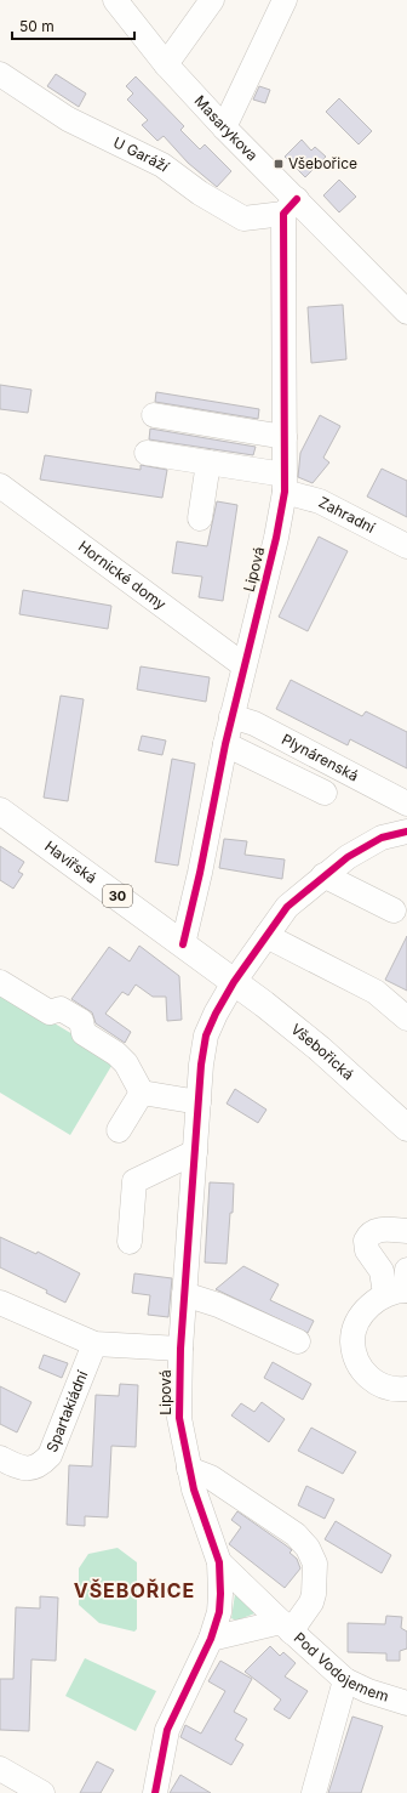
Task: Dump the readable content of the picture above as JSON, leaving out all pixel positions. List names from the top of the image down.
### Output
{
  "streets": {
    "main road": ["Havířská", "30", "Všebořická"],
    "street": [
      "Masarykova",
      "U Garáží",
      "Zahradní",
      "Lipová",
      "Hornické domy",
      "Plynárenská",
      "Spartakiádní",
      "Pod Vodojemem"
    ]
  },
  "crossings": [
    ["Masarykova", "U Garáží"],
    ["Masarykova", "Lipová"],
    ["U Garáží", "Lipová"],
    ["Zahradní", "Lipová"],
    ["Lipová", "Hornické domy"],
    ["Lipová", "Plynárenská"],
    ["Lipová", "Havířská"],
    ["Lipová", "Všebořická"],
    ["Lipová", "Pod Vodojemem"],
    ["Havířská", "Všebořická"]
  ],
  "districts": ["VŠEBOŘICE"],
  "places": {
    "transit": ["Všebořice"]
  },
  "scale_bar": "50 m"
}
